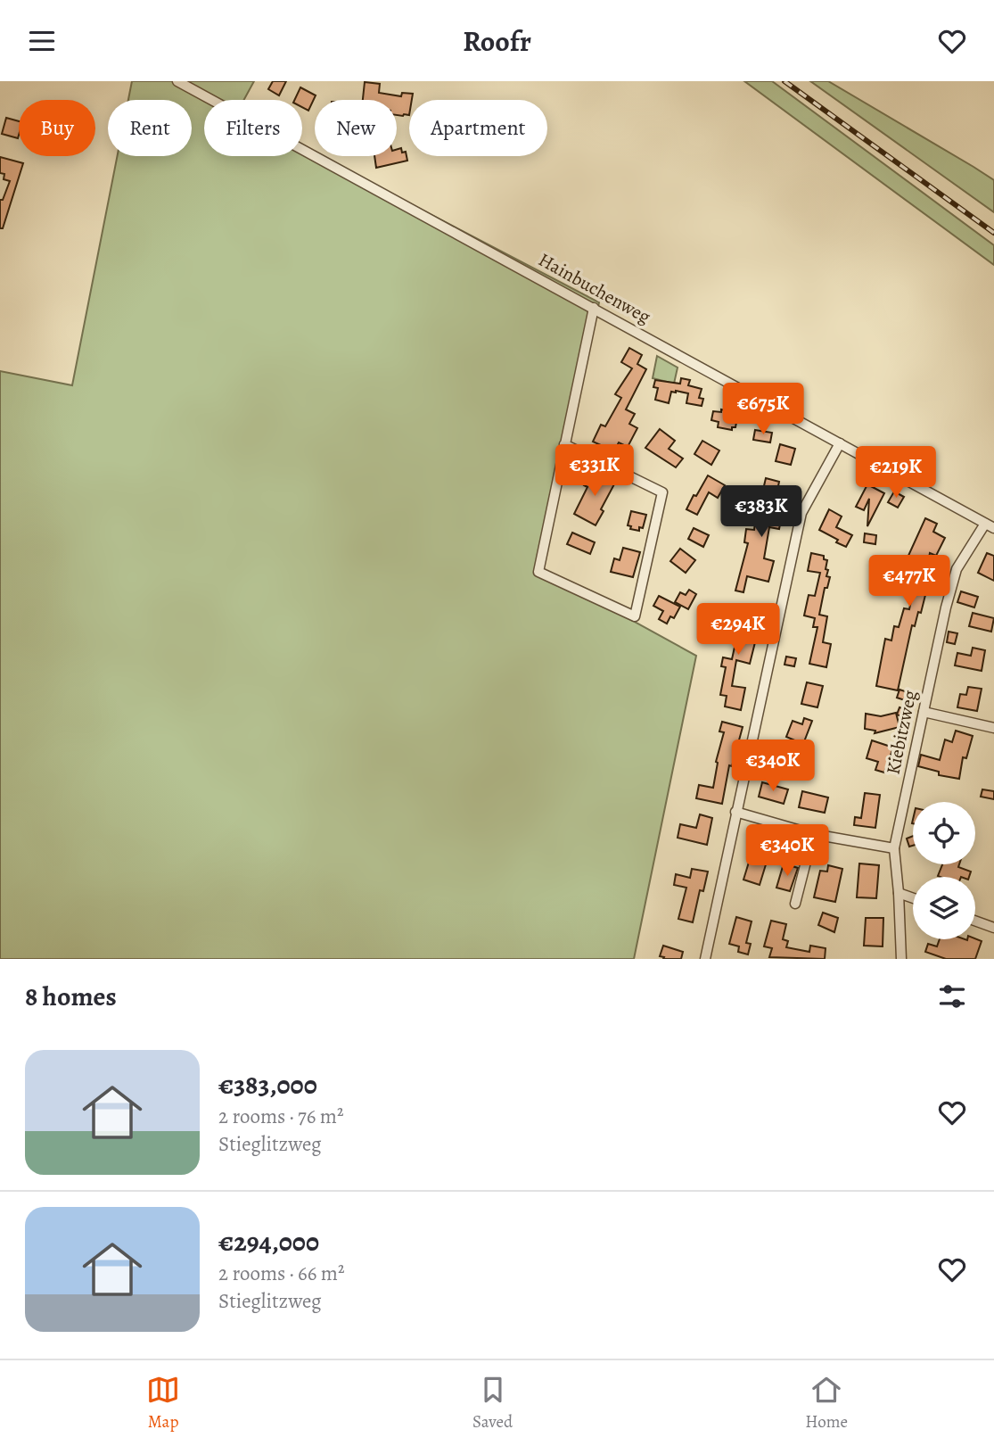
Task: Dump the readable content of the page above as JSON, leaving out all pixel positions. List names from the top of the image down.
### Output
{
  "streets": {
    "street": ["Hainbuchenweg", "Kiebitzweg"]
  },
  "crossings": [
    ["Hainbuchenweg", "Kiebitzweg"]
  ],
  "page": {
    "header": "Roofr",
    "chip": [
      "Buy",
      "Rent",
      "Filters",
      "New",
      "Apartment"
    ],
    "price": [
      "€675K",
      "€331K",
      "€219K",
      "€383K",
      "€477K",
      "€294K",
      "€340K",
      "€340K"
    ],
    "heading": "8 homes",
    "list": [
      {
        "name": "€383,000",
        "note": "2 rooms · 76 m² · Stieglitzweg"
      },
      {
        "name": "€294,000",
        "note": "2 rooms · 66 m² · Stieglitzweg"
      }
    ],
    "tabs": ["Map", "Saved", "Home"]
  }
}
